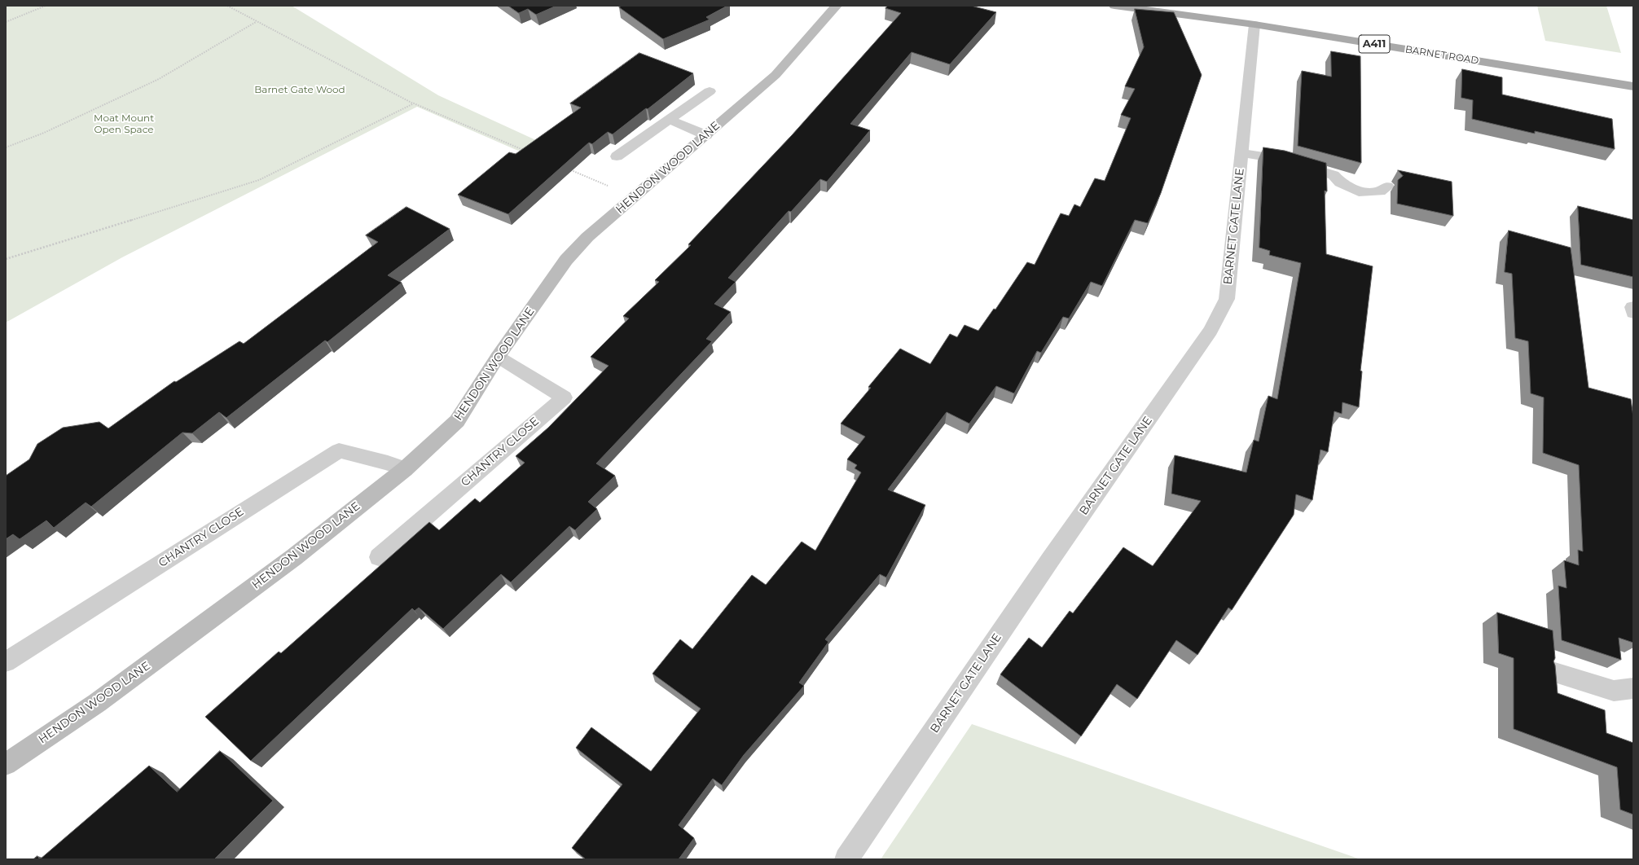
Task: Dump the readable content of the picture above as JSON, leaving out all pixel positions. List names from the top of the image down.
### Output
{
  "streets": {
    "main road": ["A411", "BARNET ROAD", "HENDON WOOD LANE"],
    "street": ["BARNET GATE LANE", "CHANTRY CLOSE"]
  },
  "crossings": [
    ["BARNET ROAD", "BARNET GATE LANE"],
    ["HENDON WOOD LANE", "CHANTRY CLOSE"]
  ],
  "parks": ["Barnet Gate Wood", "Moat Mount Open Space"]
}
